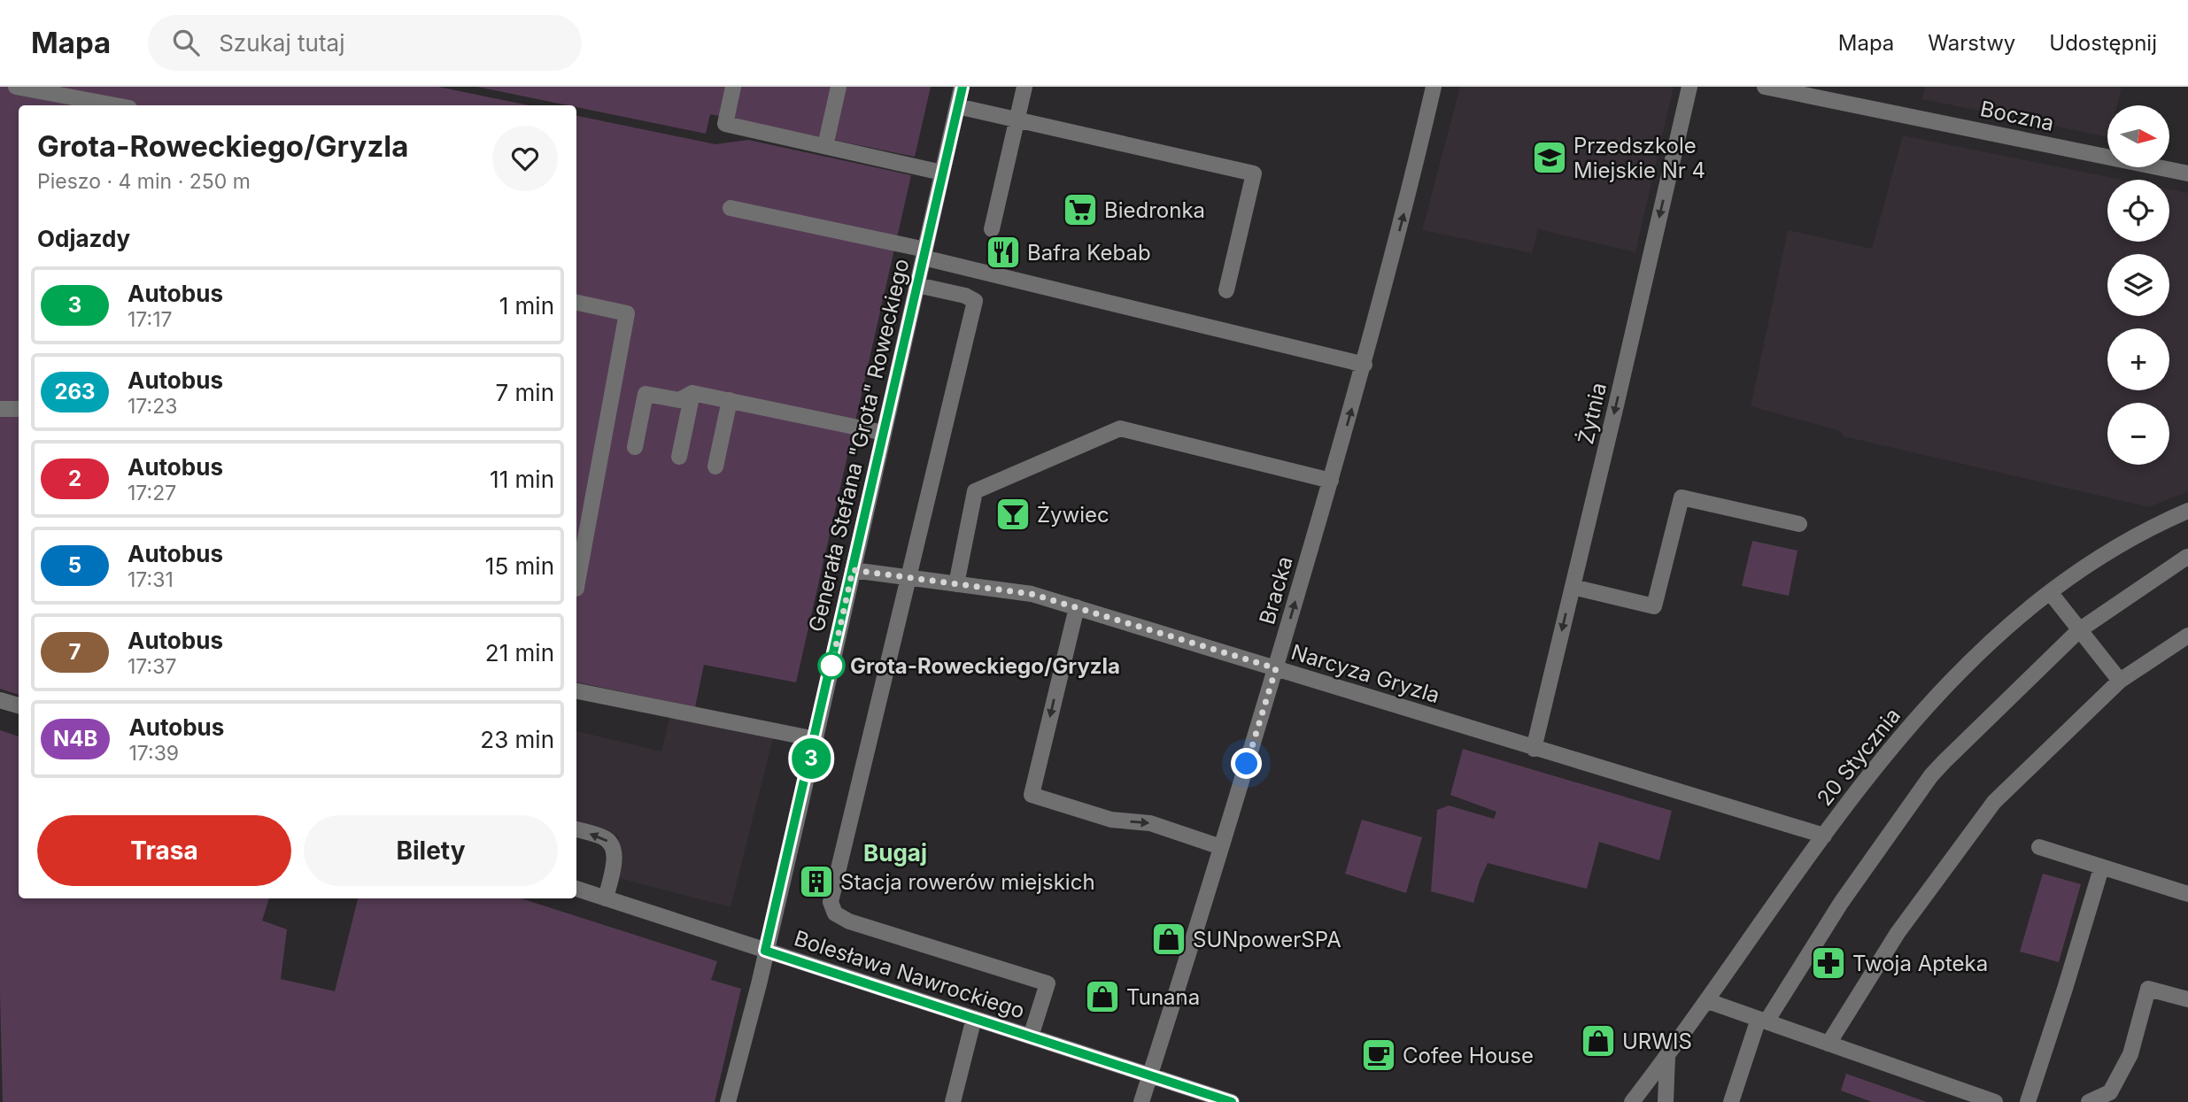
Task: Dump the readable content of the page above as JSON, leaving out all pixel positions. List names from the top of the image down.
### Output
{
  "streets": {
    "street": [
      "Boczna",
      "Żytnia",
      "Generała Stefana \"Grota\" Roweckiego",
      "Bracka",
      "Narcyza Gryzla",
      "20 Stycznia",
      "Bolesława Nawrockiego"
    ]
  },
  "crossings": [
    ["Żytnia", "Narcyza Gryzla"],
    ["Generała Stefana \"Grota\" Roweckiego", "Narcyza Gryzla"],
    ["Generała Stefana \"Grota\" Roweckiego", "Bolesława Nawrockiego"],
    ["Bracka", "Narcyza Gryzla"],
    ["Bracka", "Bolesława Nawrockiego"],
    ["Narcyza Gryzla", "20 Stycznia"]
  ],
  "one_way": ["Żytnia", "Bracka"],
  "districts": ["Bugaj"],
  "places": {
    "school or university": ["Przedszkole Miejskie Nr 4"],
    "supermarket": ["Biedronka"],
    "restaurant": ["Bafra Kebab"],
    "bar": ["Żywiec"],
    "other": ["Grota-Roweckiego/Gryzla"],
    "building": ["Stacja rowerów miejskich"],
    "shop": ["SUNpowerSPA", "Tunana", "URWIS"],
    "pharmacy": ["Twoja Apteka"],
    "cafe": ["Cofee House"]
  },
  "lines": ["bus line 3"],
  "north": "right",
  "page": {
    "header": "Mapa",
    "search": "Szukaj tutaj",
    "nav": ["Mapa", "Warstwy", "Udostępnij"],
    "on_map": "3",
    "map_buttons": ["+", "−"],
    "heading": [
      ["Grota-Roweckiego/Gryzla", "Pieszo · 4 min · 250 m"],
      "Odjazdy"
    ],
    "list": [
      {
        "mark": "3",
        "name": "Autobus",
        "note": "17:17",
        "value": "1 min"
      },
      {
        "mark": "263",
        "name": "Autobus",
        "note": "17:23",
        "value": "7 min"
      },
      {
        "mark": "2",
        "name": "Autobus",
        "note": "17:27",
        "value": "11 min"
      },
      {
        "mark": "5",
        "name": "Autobus",
        "note": "17:31",
        "value": "15 min"
      },
      {
        "mark": "7",
        "name": "Autobus",
        "note": "17:37",
        "value": "21 min"
      },
      {
        "mark": "N4B",
        "name": "Autobus",
        "note": "17:39",
        "value": "23 min"
      }
    ],
    "buttons": ["Trasa", "Bilety"]
  }
}
